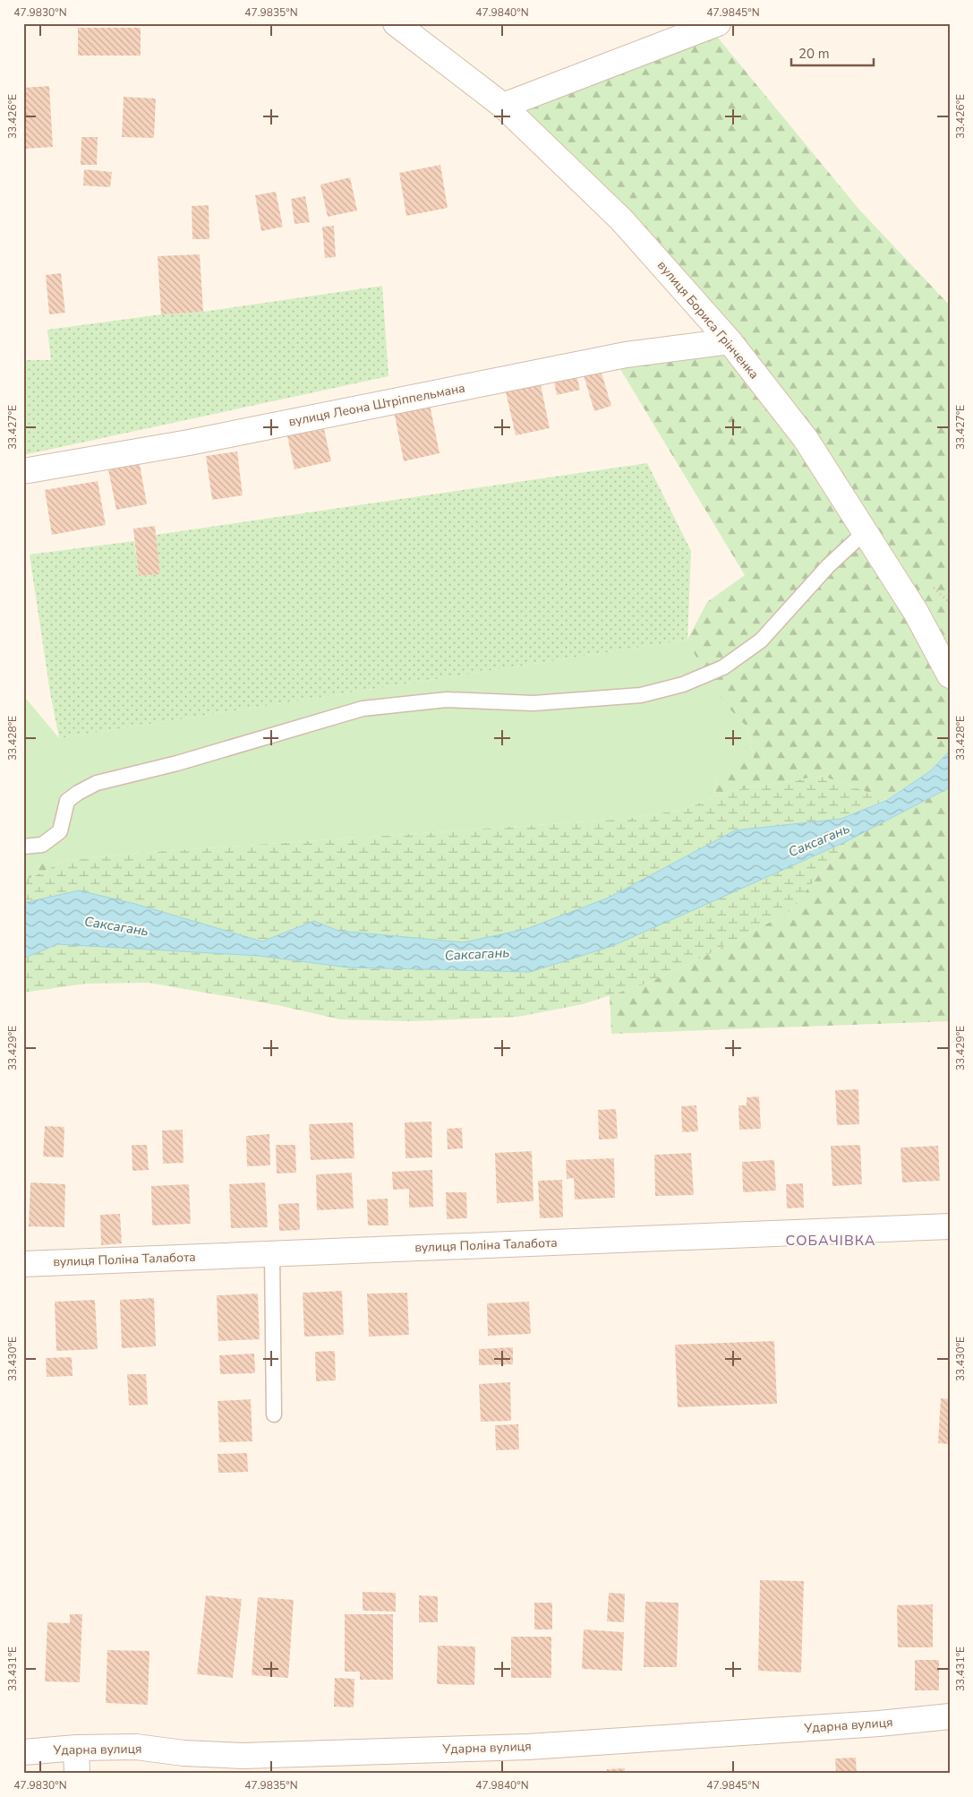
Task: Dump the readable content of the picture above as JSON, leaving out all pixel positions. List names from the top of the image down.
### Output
{
  "streets": {
    "street": [
      "вулиця Бориса Грінченка",
      "вулиця Леона Штріппельмана",
      "вулиця Поліна Талабота",
      "Ударна вулиця"
    ]
  },
  "crossings": [
    ["вулиця Бориса Грінченка", "вулиця Леона Штріппельмана"]
  ],
  "districts": ["СОБАЧІВКА"],
  "water": ["Саксагань"],
  "scale_bar": "20 m",
  "coordinates": [
    "47.9830°N",
    "47.9835°N",
    "47.9840°N",
    "47.9845°N",
    "33.426°E",
    "33.427°E",
    "33.428°E",
    "33.429°E",
    "33.430°E",
    "33.431°E"
  ]
}
